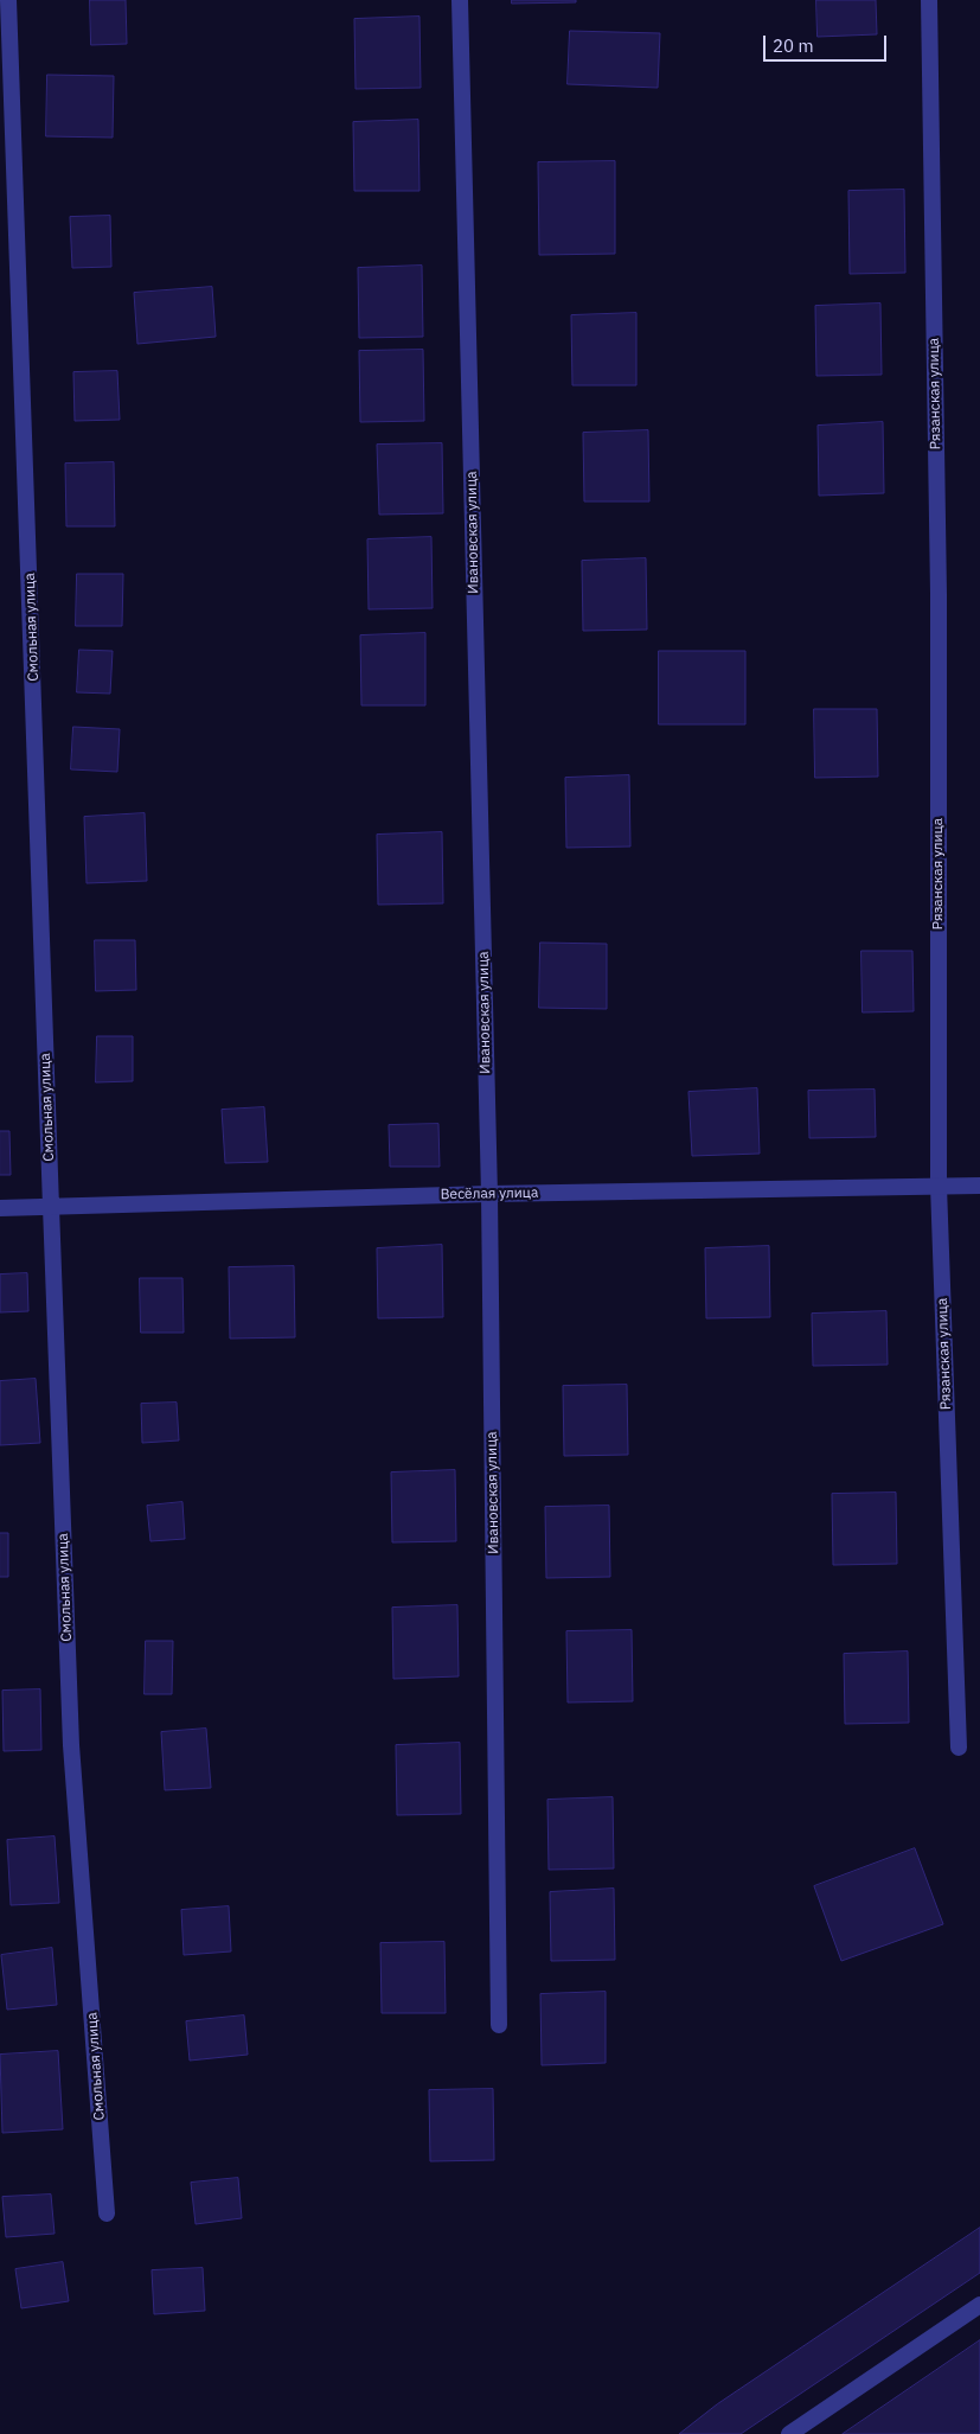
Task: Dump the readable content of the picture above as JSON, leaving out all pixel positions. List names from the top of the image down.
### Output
{
  "streets": {
    "street": [
      "Рязанская улица",
      "Ивановская улица",
      "Смольная улица",
      "Весёлая улица"
    ]
  },
  "crossings": [
    ["Рязанская улица", "Весёлая улица"],
    ["Ивановская улица", "Весёлая улица"],
    ["Смольная улица", "Весёлая улица"]
  ],
  "scale_bar": "20 m"
}
